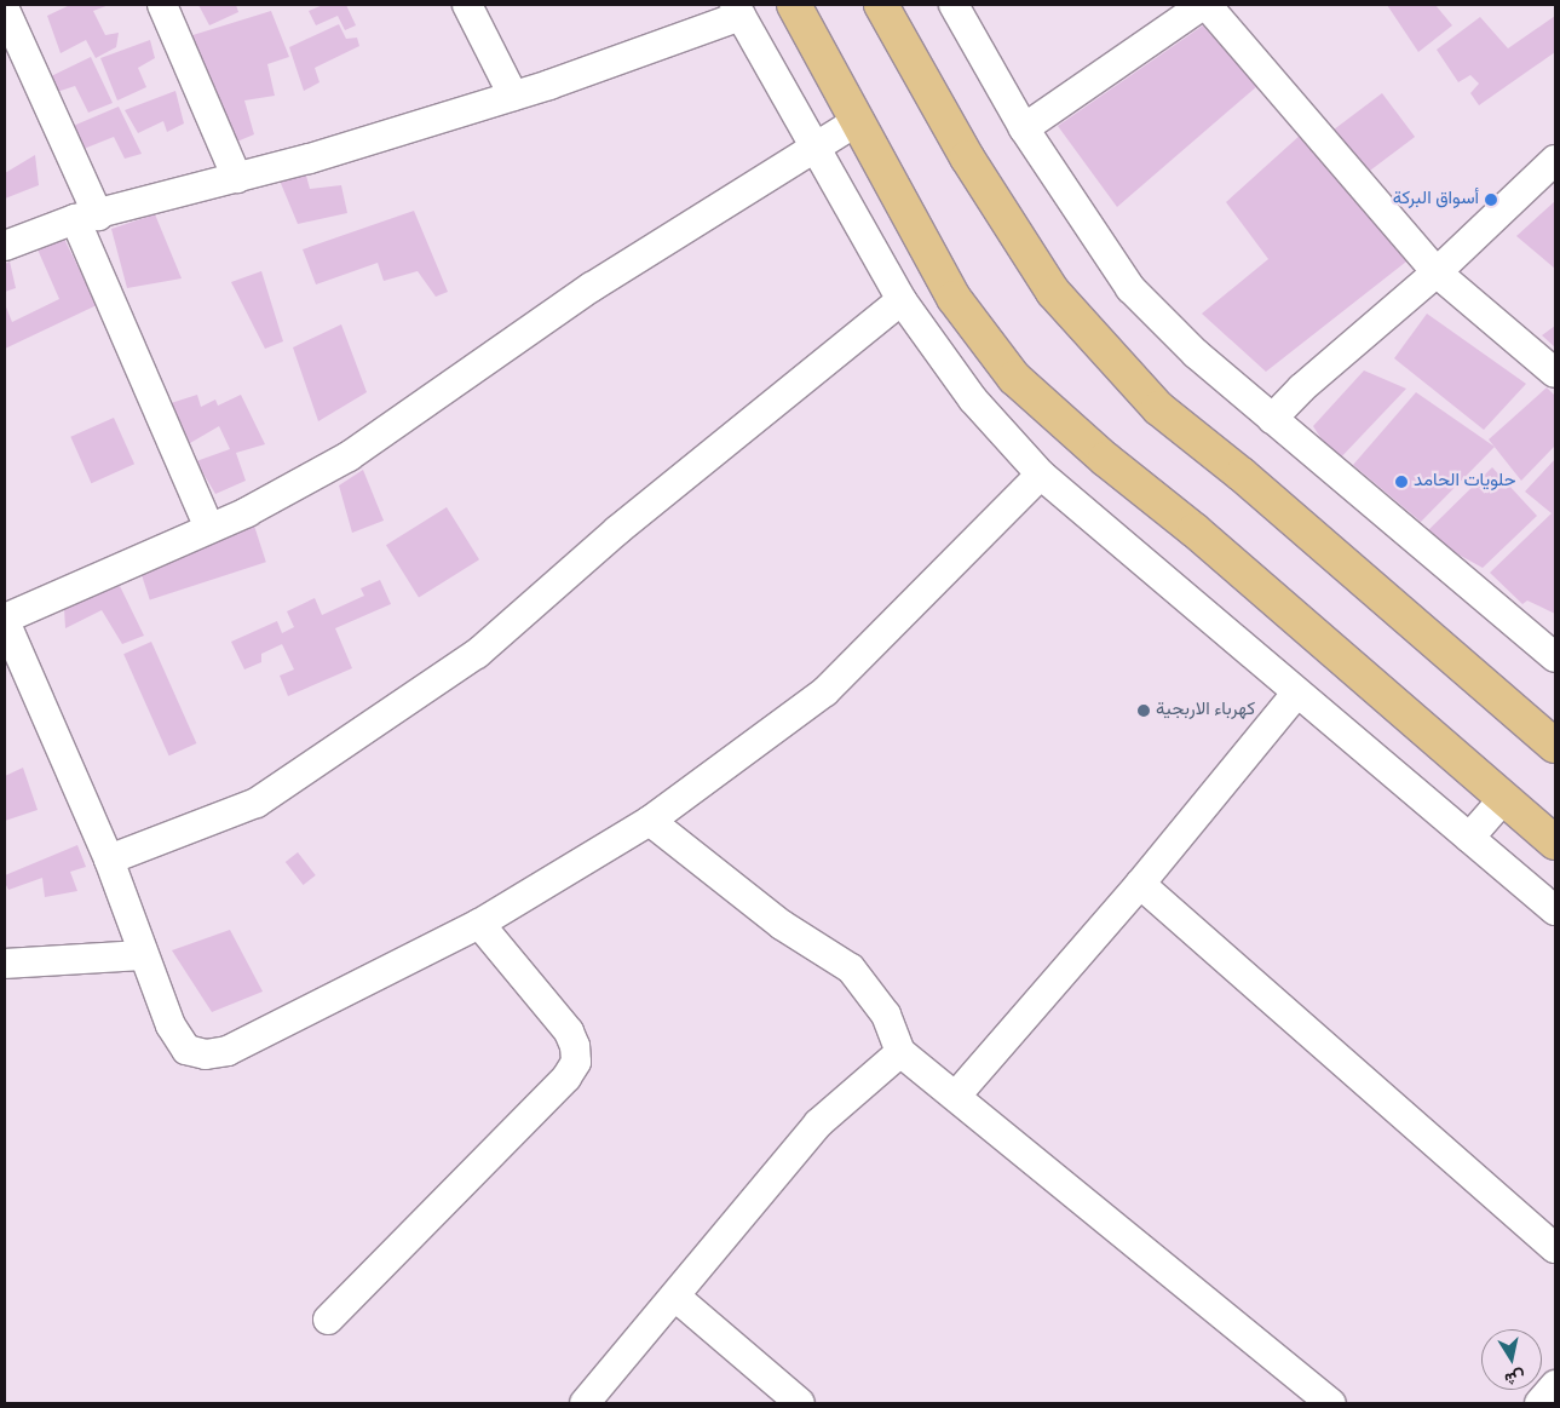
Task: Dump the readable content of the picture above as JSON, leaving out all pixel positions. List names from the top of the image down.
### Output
{
  "places": ["أسواق البركة", "حلويات الحامد", "كهرباء الاربجية"],
  "north": "bottom"
}
